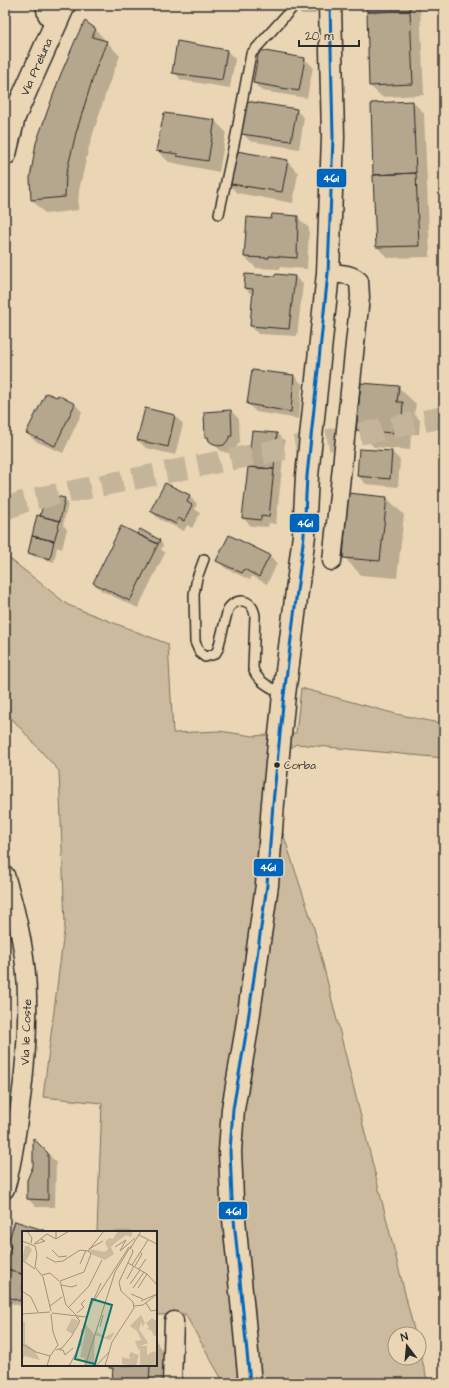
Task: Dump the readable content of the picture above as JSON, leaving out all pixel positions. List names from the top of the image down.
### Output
{
  "streets": {
    "street": ["Via Preluna", "Via le Coste"]
  },
  "places": ["Corba"],
  "lines": ["transit line 461"],
  "scale_bar": "20 m",
  "north": "top"
}
